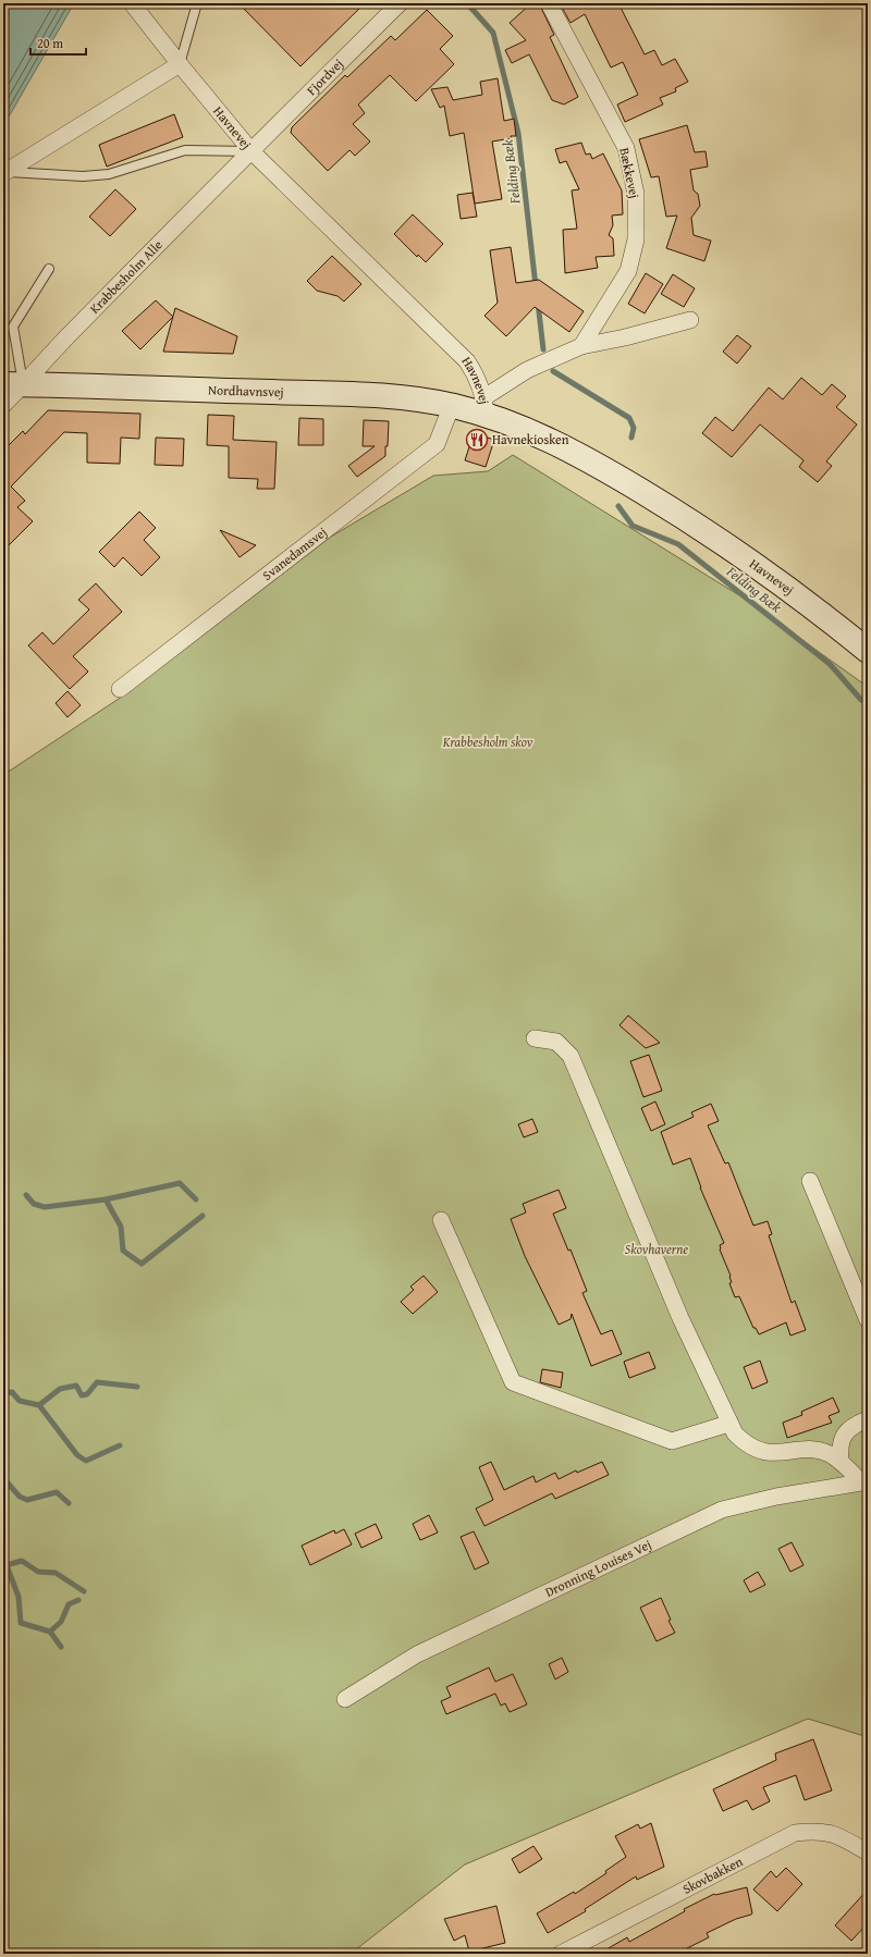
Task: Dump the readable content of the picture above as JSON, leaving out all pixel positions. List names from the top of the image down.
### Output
{
  "streets": {
    "street": [
      "Fjordvej",
      "Havnevej",
      "Bækkevej",
      "Krabbesholm Alle",
      "Nordhavnsvej",
      "Svanedamsvej",
      "Dronning Louises Vej",
      "Skovbakken"
    ]
  },
  "crossings": [
    ["Fjordvej", "Havnevej"],
    ["Fjordvej", "Krabbesholm Alle"],
    ["Havnevej", "Krabbesholm Alle"],
    ["Havnevej", "Nordhavnsvej"],
    ["Krabbesholm Alle", "Nordhavnsvej"],
    ["Nordhavnsvej", "Svanedamsvej"]
  ],
  "water": ["Felding Bæk"],
  "parks": ["Krabbesholm skov", "Skovhaverne"],
  "places": {
    "restaurant": ["Havnekiosken"]
  },
  "scale_bar": "20 m"
}
